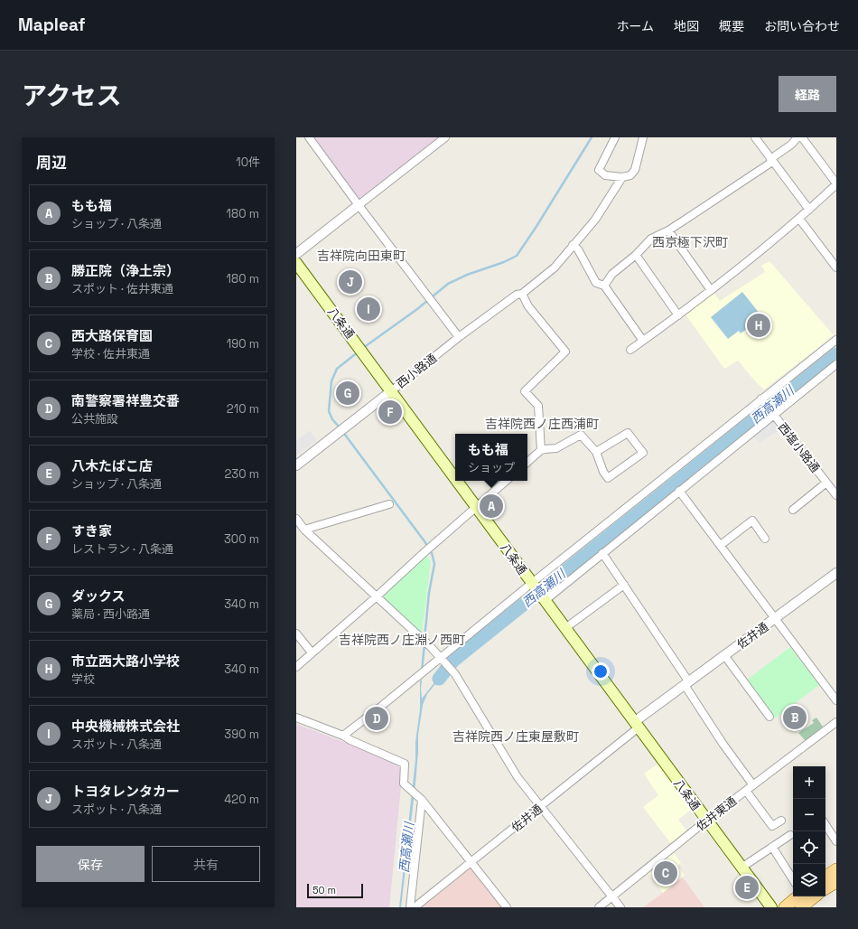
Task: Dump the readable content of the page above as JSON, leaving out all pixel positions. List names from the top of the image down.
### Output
{
  "streets": {
    "main road": ["八条通"],
    "street": [
      "西小路通",
      "西塩小路通",
      "佐井通",
      "佐井東通"
    ]
  },
  "crossings": [
    ["八条通", "西小路通"],
    ["八条通", "佐井通"],
    ["八条通", "佐井東通"]
  ],
  "districts": [
    "西京極下沢町",
    "吉祥院向田東町",
    "吉祥院西ノ庄西浦町",
    "吉祥院西ノ庄淵ノ西町",
    "吉祥院西ノ庄東屋敷町"
  ],
  "water": ["西高瀬川"],
  "scale_bar": "50 m",
  "page": {
    "header": "Mapleaf",
    "nav": [
      "ホーム",
      "地図",
      "概要",
      "お問い合わせ"
    ],
    "title": "アクセス",
    "buttons": [
      "経路",
      ["保存", "共有"]
    ],
    "heading": ["周辺", "10件"],
    "list": [
      {
        "mark": "A",
        "name": "もも福",
        "note": "ショップ · 八条通",
        "value": "180 m"
      },
      {
        "mark": "B",
        "name": "勝正院（浄土宗）",
        "note": "スポット · 佐井東通",
        "value": "180 m"
      },
      {
        "mark": "C",
        "name": "西大路保育園",
        "note": "学校 · 佐井東通",
        "value": "190 m"
      },
      {
        "mark": "D",
        "name": "南警察署祥豊交番",
        "note": "公共施設",
        "value": "210 m"
      },
      {
        "mark": "E",
        "name": "八木たばこ店",
        "note": "ショップ · 八条通",
        "value": "230 m"
      },
      {
        "mark": "F",
        "name": "すき家",
        "note": "レストラン · 八条通",
        "value": "300 m"
      },
      {
        "mark": "G",
        "name": "ダックス",
        "note": "薬局 · 西小路通",
        "value": "340 m"
      },
      {
        "mark": "H",
        "name": "市立西大路小学校",
        "note": "学校",
        "value": "340 m"
      },
      {
        "mark": "I",
        "name": "中央機械株式会社",
        "note": "スポット · 八条通",
        "value": "390 m"
      },
      {
        "mark": "J",
        "name": "トヨタレンタカー",
        "note": "スポット · 八条通",
        "value": "420 m"
      }
    ],
    "pins": [
      "J",
      "I",
      "H",
      "G",
      "F",
      "A",
      "B",
      "D",
      "C",
      "E"
    ],
    "popup": ["もも福", "ショップ"],
    "map_buttons": ["+", "−"],
    "scale": "50 m"
  }
}
